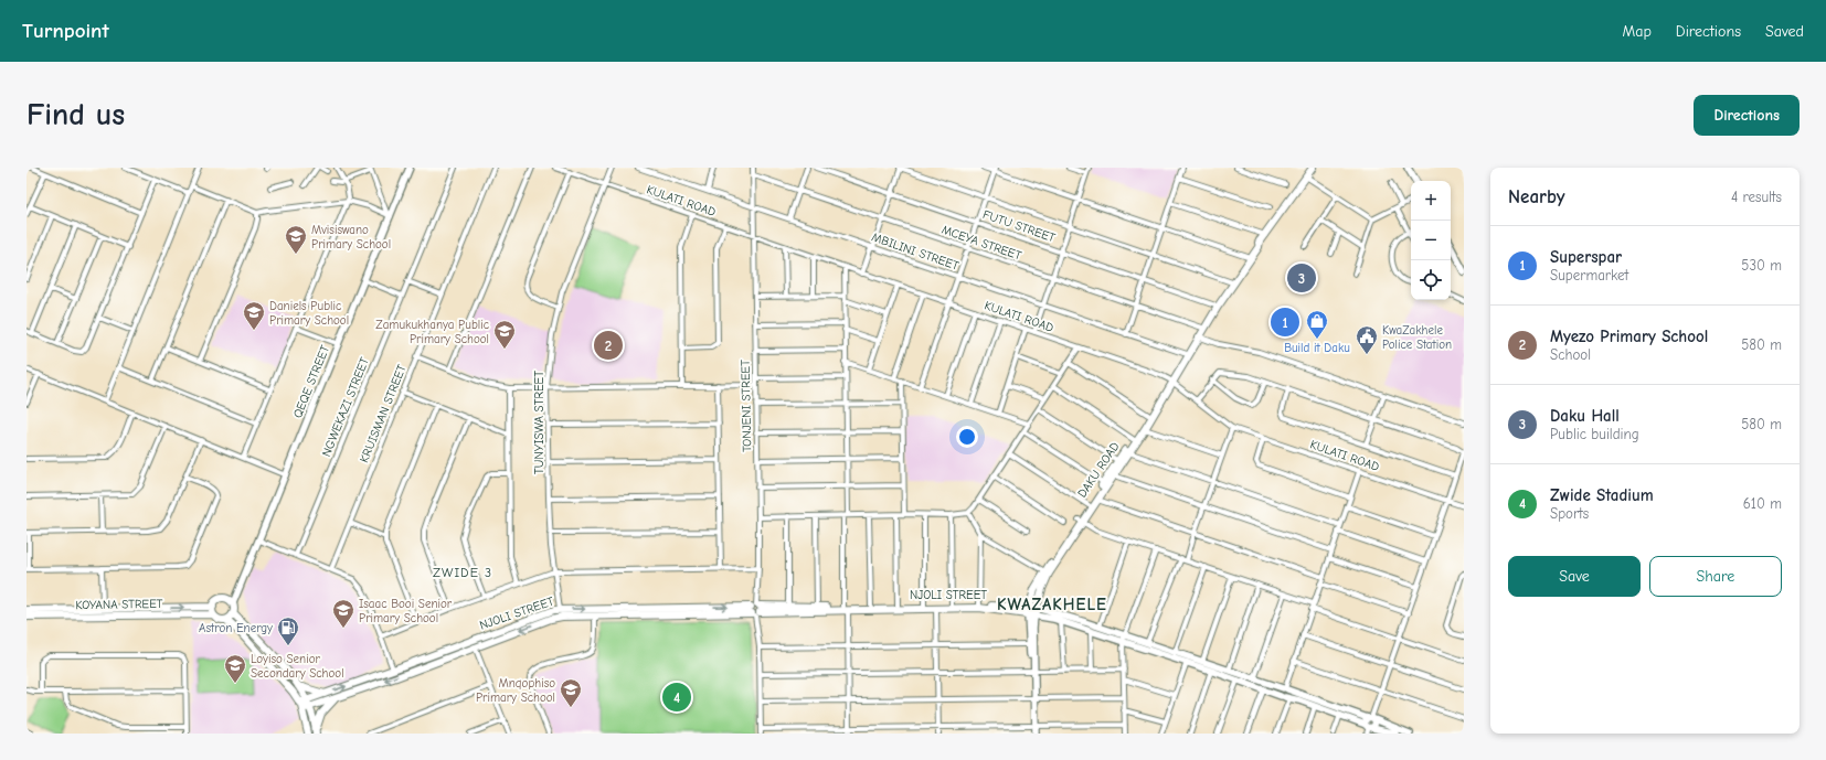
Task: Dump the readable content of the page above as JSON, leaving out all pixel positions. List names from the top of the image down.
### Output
{
  "streets": {
    "main road": ["DAKU ROAD", "NJOLI STREET", "KOYANA STREET"],
    "street": [
      "KULATI ROAD",
      "FUTU STREET",
      "MCEYA STREET",
      "MBILINI STREET",
      "QEQE STREET",
      "TONJENI STREET",
      "NGWEKAZI STREET",
      "KRUISMAN STREET",
      "TUNYISWA STREET"
    ]
  },
  "crossings": [
    ["KULATI ROAD", "TONJENI STREET"],
    ["KULATI ROAD", "TUNYISWA STREET"],
    ["KULATI ROAD", "DAKU ROAD"],
    ["FUTU STREET", "DAKU ROAD"],
    ["MCEYA STREET", "TONJENI STREET"],
    ["MCEYA STREET", "DAKU ROAD"],
    ["MBILINI STREET", "TONJENI STREET"],
    ["MBILINI STREET", "DAKU ROAD"],
    ["QEQE STREET", "KOYANA STREET"],
    ["TONJENI STREET", "NJOLI STREET"],
    ["TUNYISWA STREET", "NJOLI STREET"],
    ["DAKU ROAD", "NJOLI STREET"]
  ],
  "districts": ["ZWIDE 3", "KWAZAKHELE"],
  "places": {
    "school or university": [
      "Mvisiswano Primary School",
      "Daniels Public Primary School",
      "Zamukukhanya Public Primary School",
      "Isaac Booi Senior Primary School",
      "Loyiso Senior Secondary School",
      "Mnqophiso Primary School"
    ],
    "shop": ["Build it Daku"],
    "public building": ["KwaZakhele Police Station"],
    "fuel station": ["Astron Energy"]
  },
  "page": {
    "header": "Turnpoint",
    "nav": ["Map", "Directions", "Saved"],
    "buttons": [
      "Directions",
      ["Save", "Share"]
    ],
    "title": "Find us",
    "heading": ["Nearby", "4 results"],
    "map_buttons": ["+", "−"],
    "list": [
      {
        "mark": "1",
        "name": "Superspar",
        "note": "Supermarket",
        "value": "530 m"
      },
      {
        "mark": "2",
        "name": "Myezo Primary School",
        "note": "School",
        "value": "580 m"
      },
      {
        "mark": "3",
        "name": "Daku Hall",
        "note": "Public building",
        "value": "580 m"
      },
      {
        "mark": "4",
        "name": "Zwide Stadium",
        "note": "Sports",
        "value": "610 m"
      }
    ],
    "pins": [
      "3",
      "1",
      "2",
      "4"
    ]
  }
}
